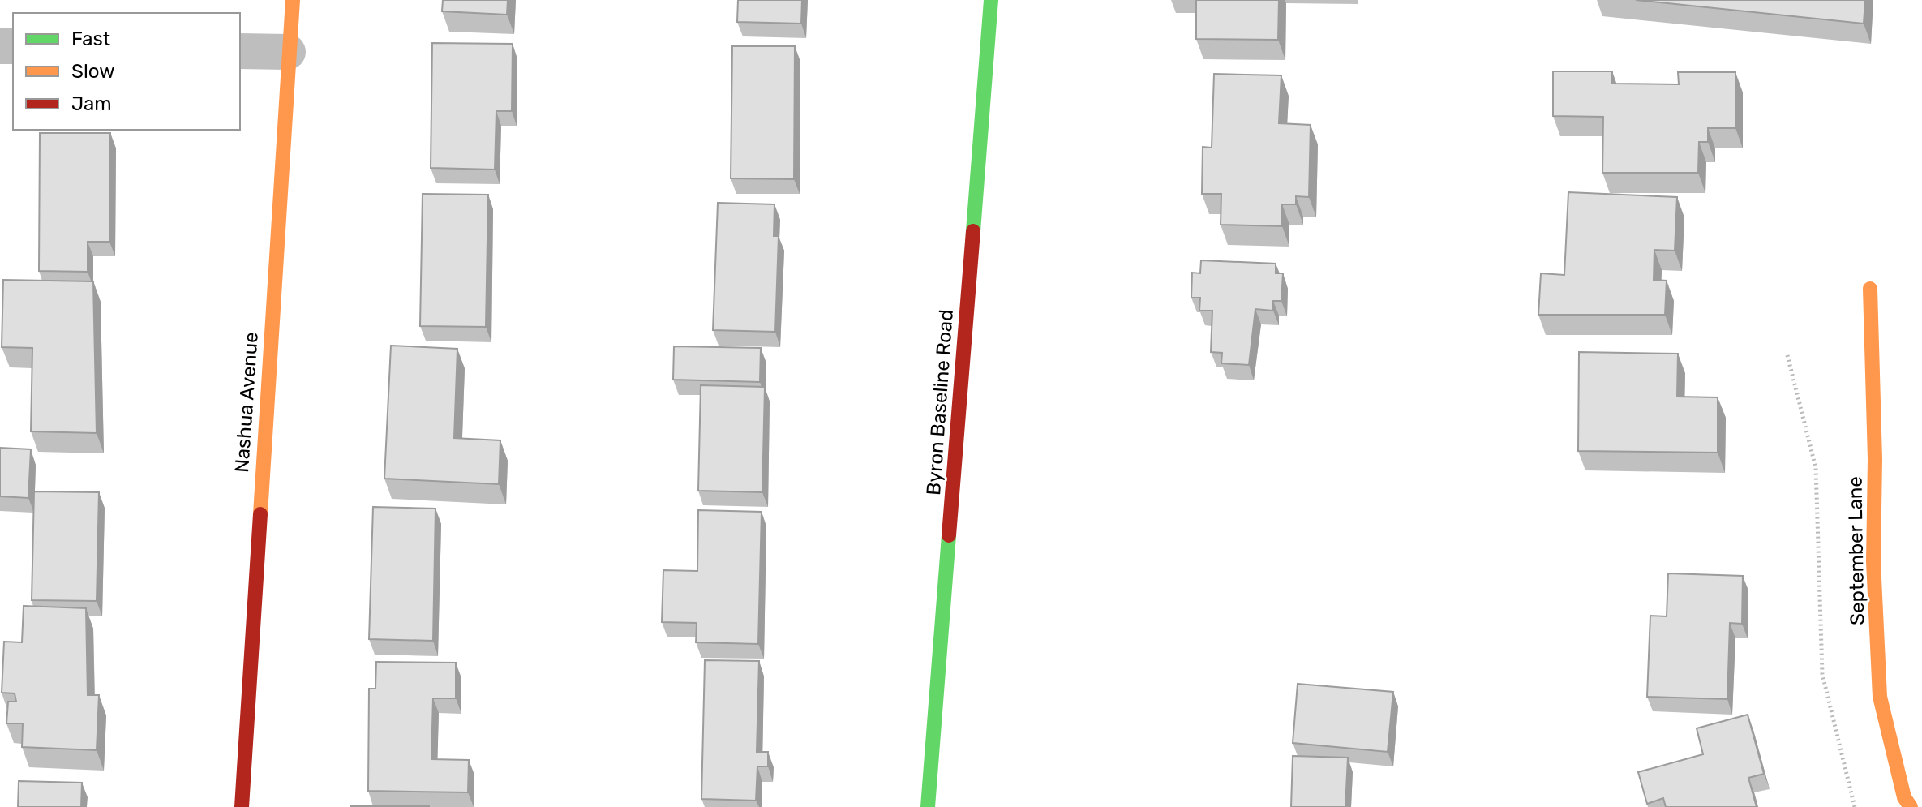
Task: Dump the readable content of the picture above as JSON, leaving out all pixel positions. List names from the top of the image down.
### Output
{
  "streets": {
    "street": ["Nashua Avenue", "Byron Baseline Road", "September Lane"]
  },
  "legend": ["Fast", "Slow", "Jam"]
}
